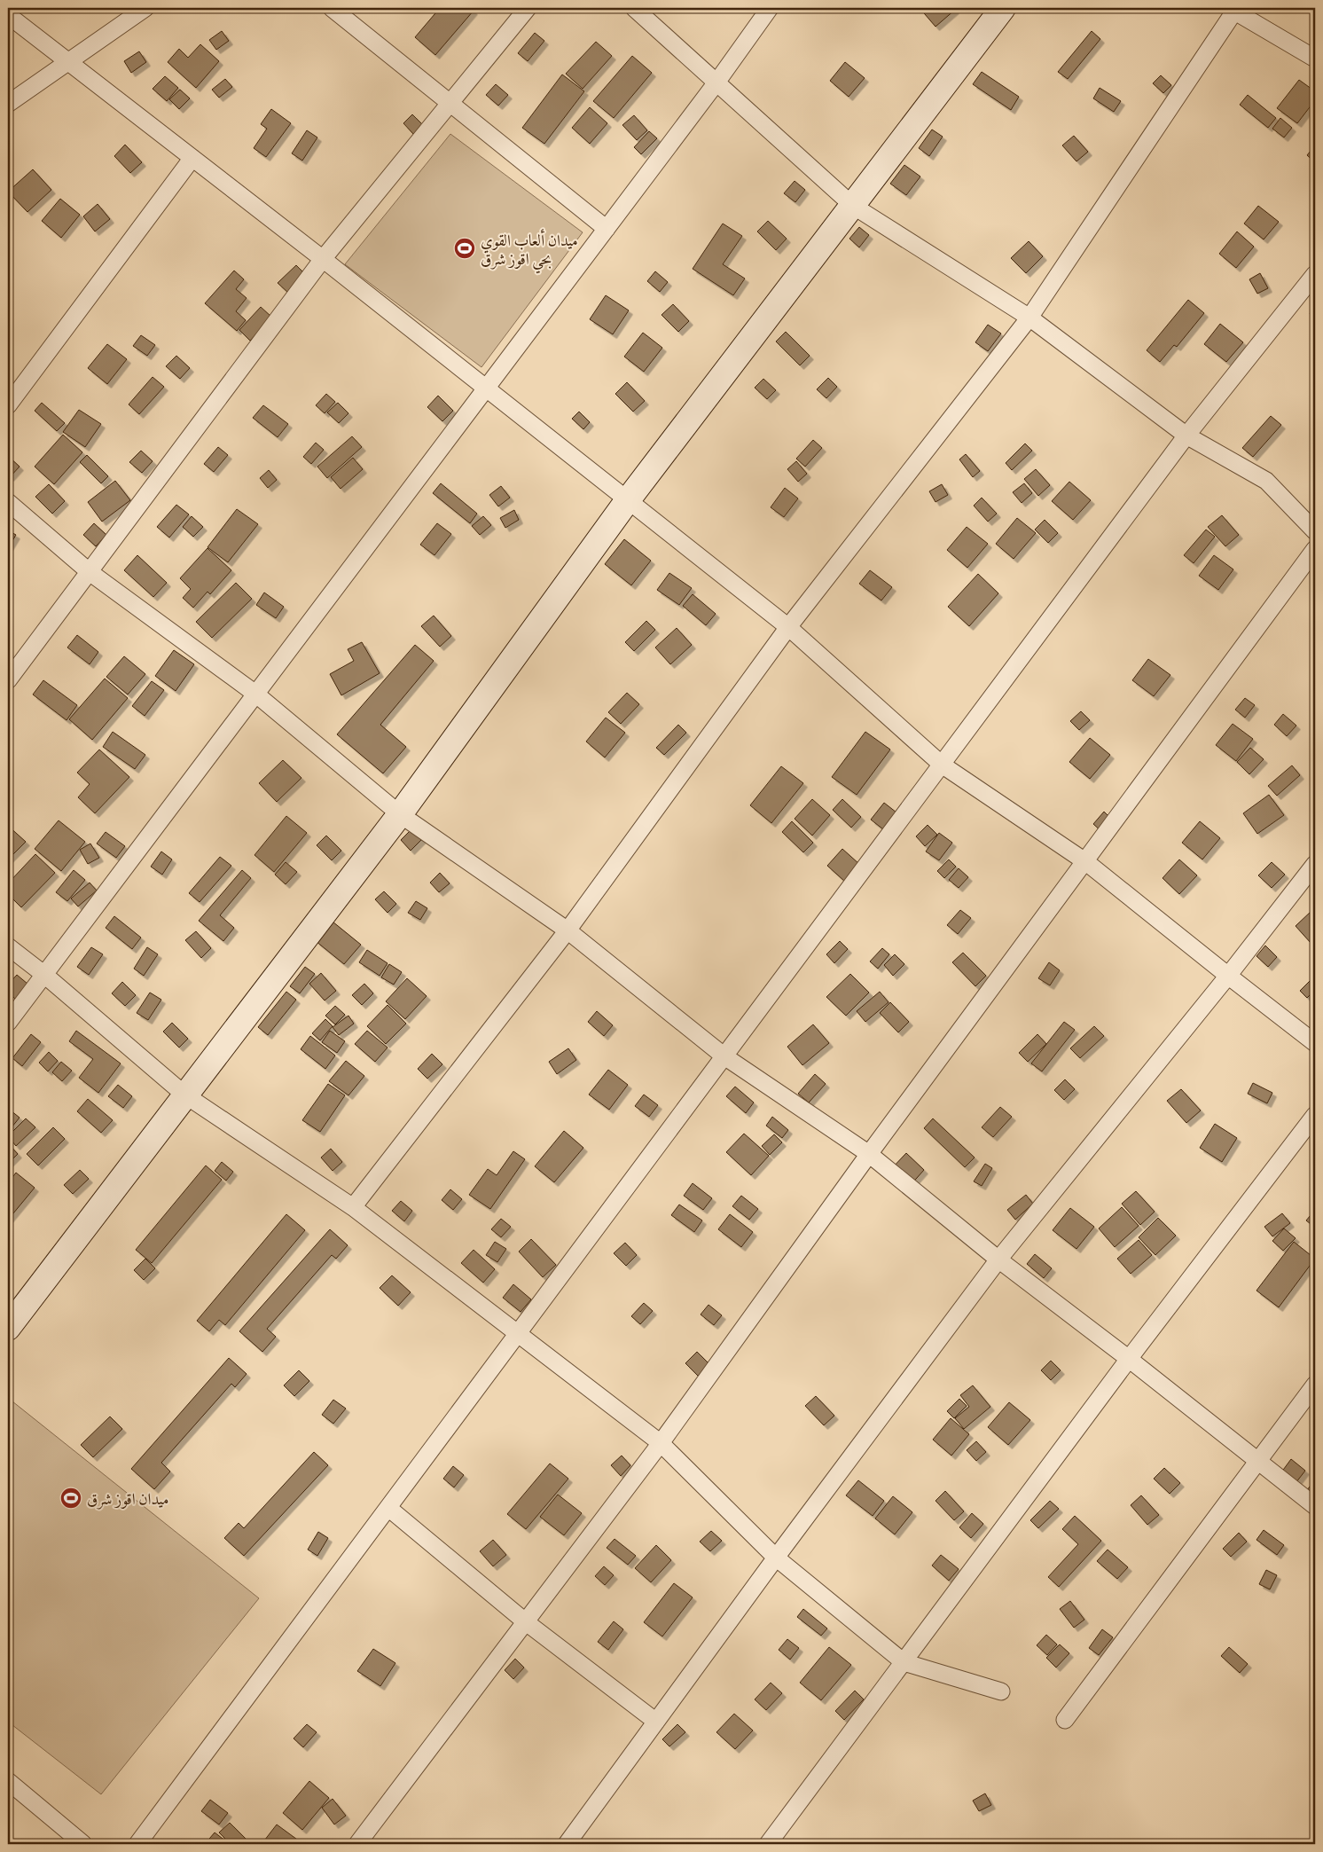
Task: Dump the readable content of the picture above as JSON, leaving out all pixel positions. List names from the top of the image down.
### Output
{
  "places": {
    "sports": ["ميدان ألعاب القوي بحي اقوز شرق", "ميدان اقوز شرق"]
  }
}
